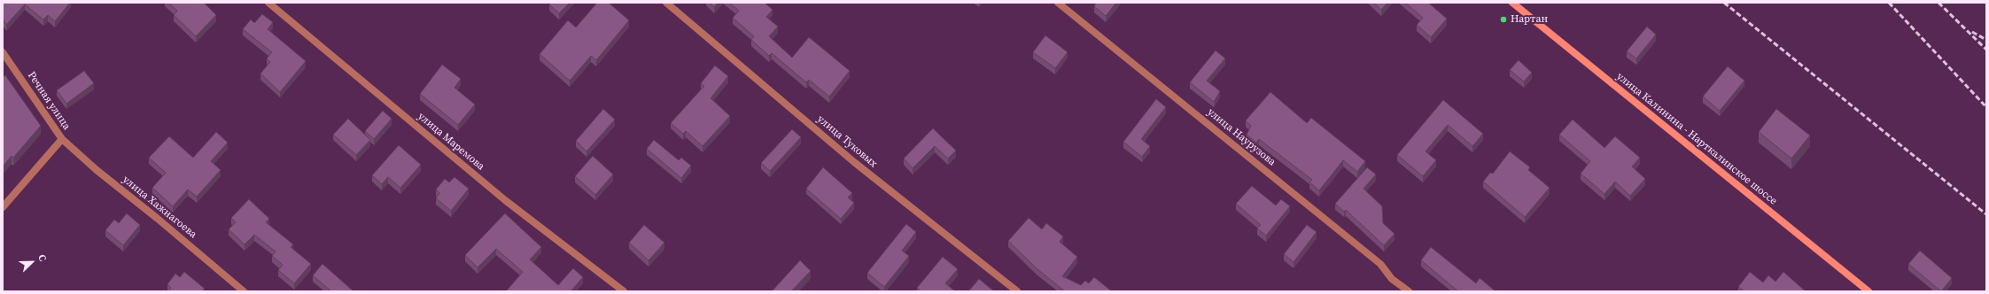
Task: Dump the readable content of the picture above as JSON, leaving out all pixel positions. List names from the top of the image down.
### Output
{
  "streets": {
    "main road": ["улица Калинина - Нарткалинское шоссе"],
    "street": [
      "Речная улица",
      "улица Наурузова",
      "улица Маремова",
      "улица Туковых",
      "улица Хажнагоева"
    ]
  },
  "crossings": [
    ["Речная улица", "улица Хажнагоева"]
  ],
  "places": ["Нартан"],
  "north": "top right"
}
